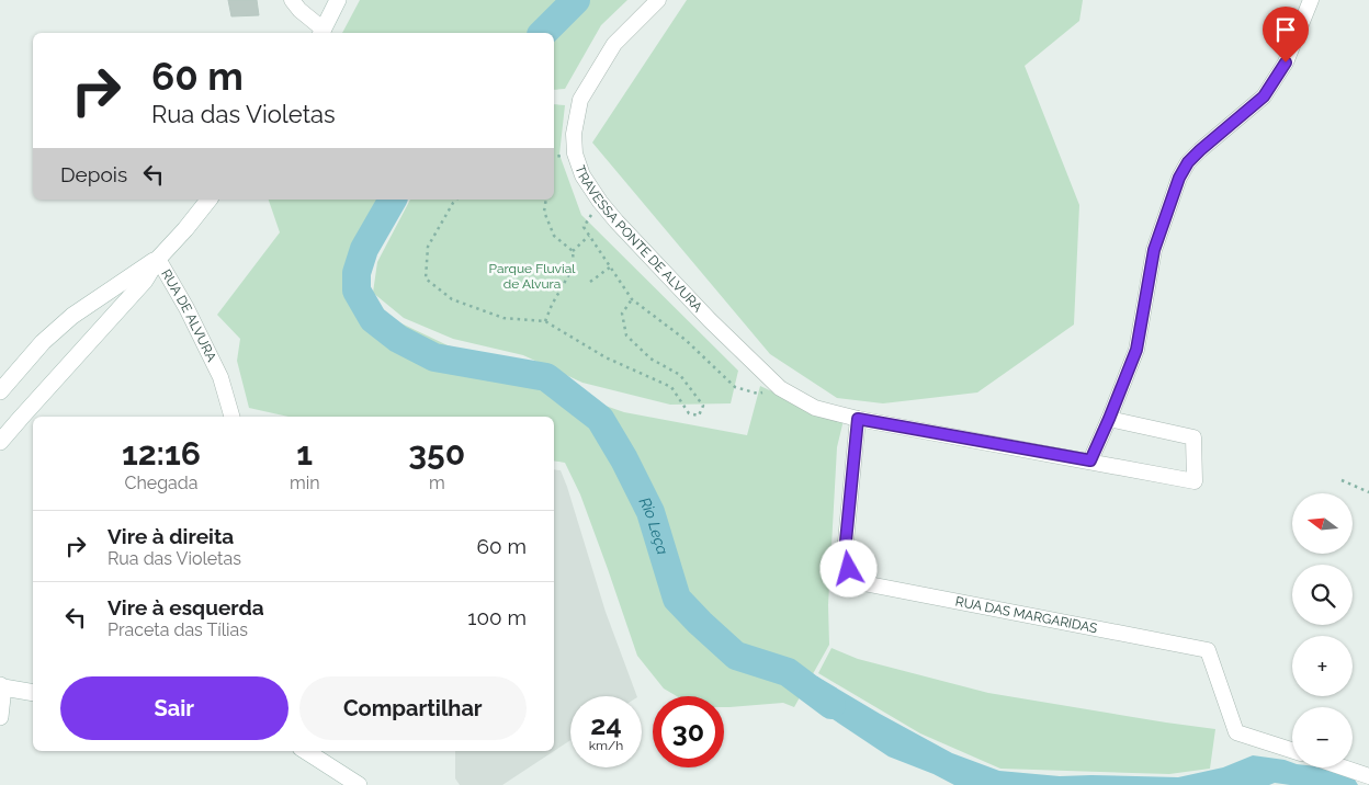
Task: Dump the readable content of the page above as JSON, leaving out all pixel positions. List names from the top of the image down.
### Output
{
  "streets": {
    "street": ["TRAVESSA PONTE DE ALVURA", "RUA DE ALVURA", "RUA DAS MARGARIDAS"]
  },
  "crossings": [
    ["TRAVESSA PONTE DE ALVURA", "RUA DAS MARGARIDAS"]
  ],
  "water": ["Rio Leça"],
  "parks": ["Parque Fluvial de Alvura"],
  "north": "left",
  "page": {
    "turn": ["60 m", "Rua das Violetas"],
    "then": "Depois",
    "eta": [
      "12:16",
      "Chegada",
      "1",
      "min",
      "350",
      "m"
    ],
    "map_buttons": ["+", "−"],
    "list": [
      {
        "name": "Vire à direita",
        "note": "Rua das Violetas",
        "value": "60 m"
      },
      {
        "name": "Vire à esquerda",
        "note": "Praceta das Tílias",
        "value": "100 m"
      }
    ],
    "buttons": ["Sair", "Compartilhar"],
    "speed": "24 km/h",
    "limit": "30"
  }
}
